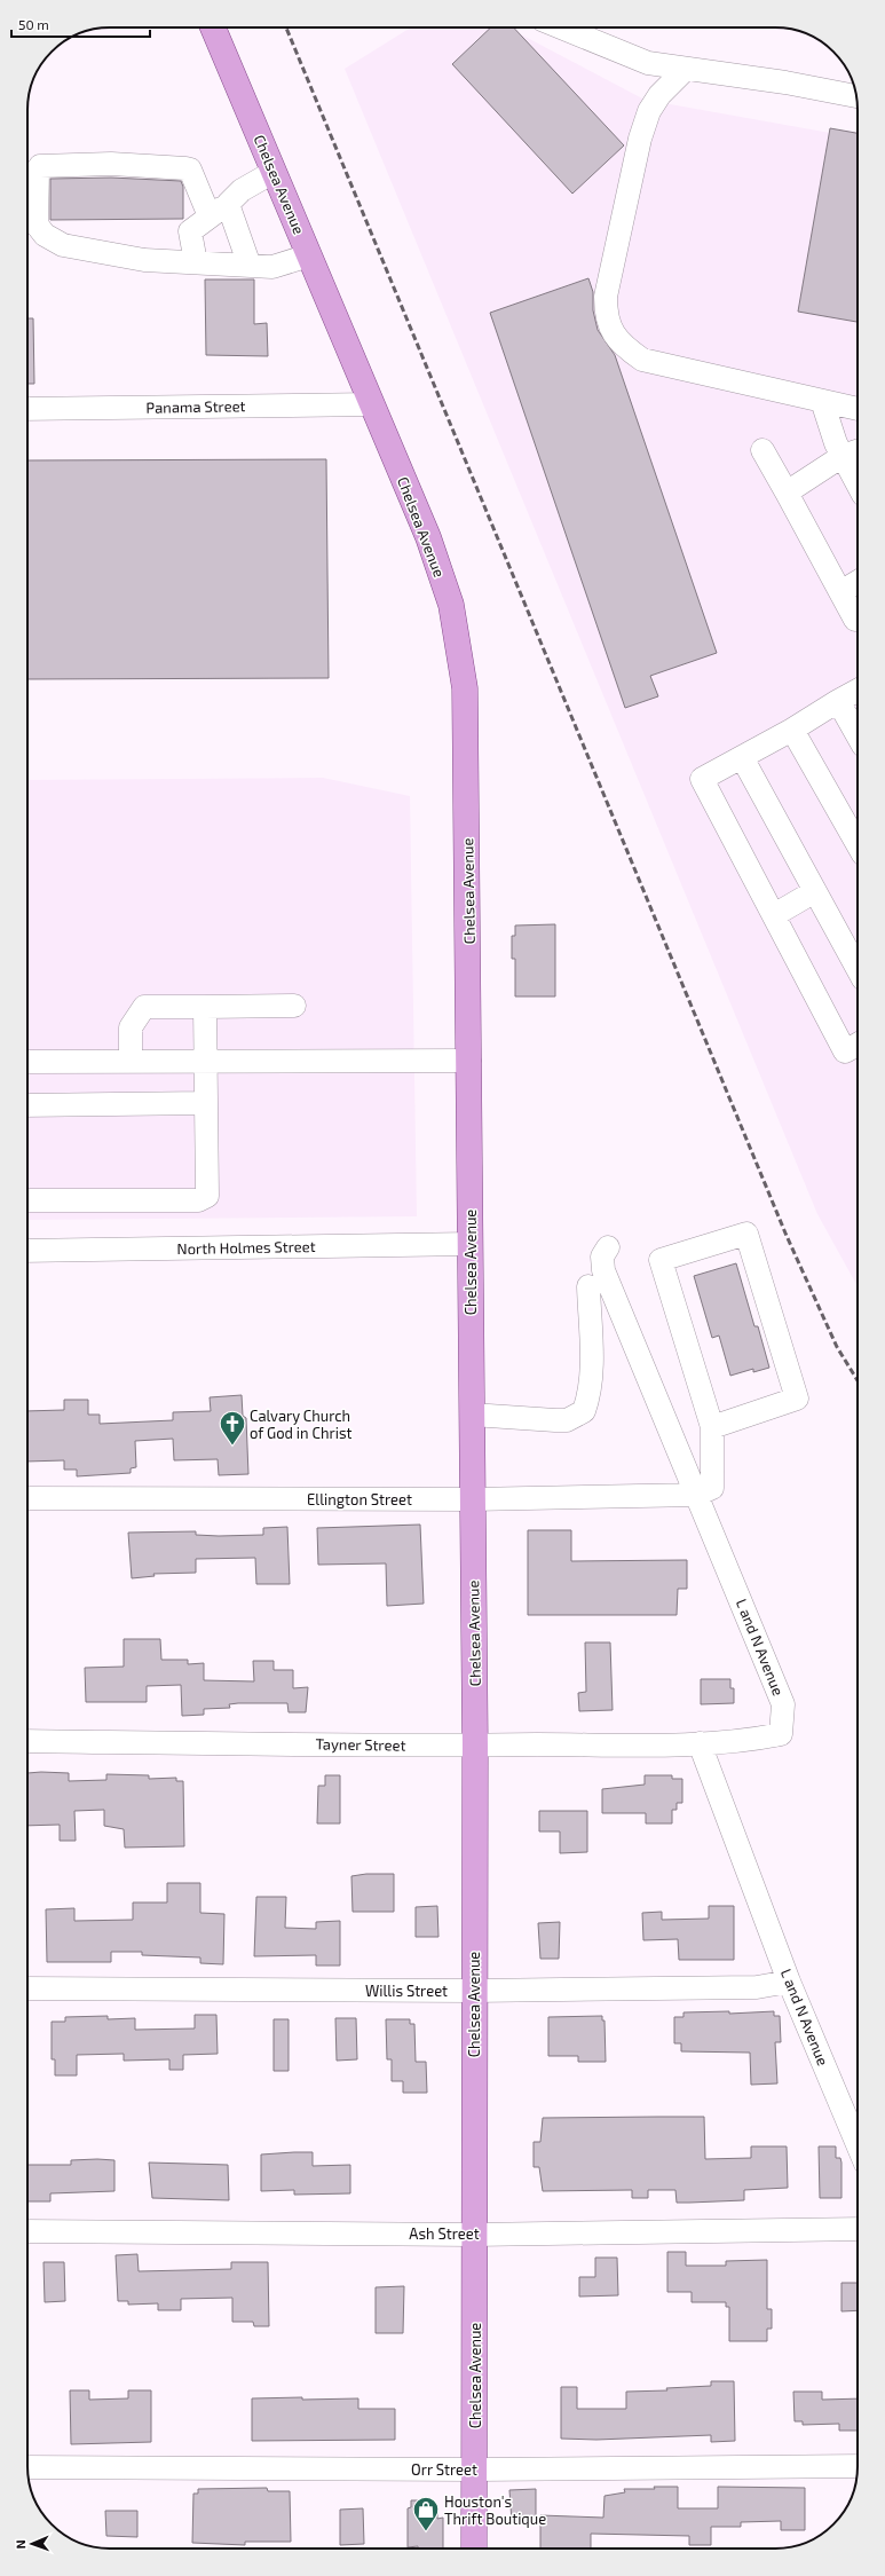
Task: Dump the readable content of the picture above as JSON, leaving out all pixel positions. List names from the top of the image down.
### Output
{
  "streets": {
    "main road": ["Chelsea Avenue"],
    "street": [
      "Panama Street",
      "North Holmes Street",
      "Ellington Street",
      "L and N Avenue",
      "Tayner Street",
      "Willis Street",
      "Ash Street",
      "Orr Street"
    ]
  },
  "crossings": [
    ["Chelsea Avenue", "Panama Street"],
    ["Chelsea Avenue", "North Holmes Street"],
    ["Chelsea Avenue", "Ellington Street"],
    ["Chelsea Avenue", "Tayner Street"],
    ["Chelsea Avenue", "Willis Street"],
    ["Chelsea Avenue", "Ash Street"],
    ["Chelsea Avenue", "Orr Street"],
    ["Ellington Street", "L and N Avenue"],
    ["L and N Avenue", "Tayner Street"],
    ["L and N Avenue", "Willis Street"]
  ],
  "places": {
    "church": ["Calvary Church of God in Christ"],
    "shop": ["Houston's Thrift Boutique"]
  },
  "scale_bar": "50 m",
  "north": "left"
}
